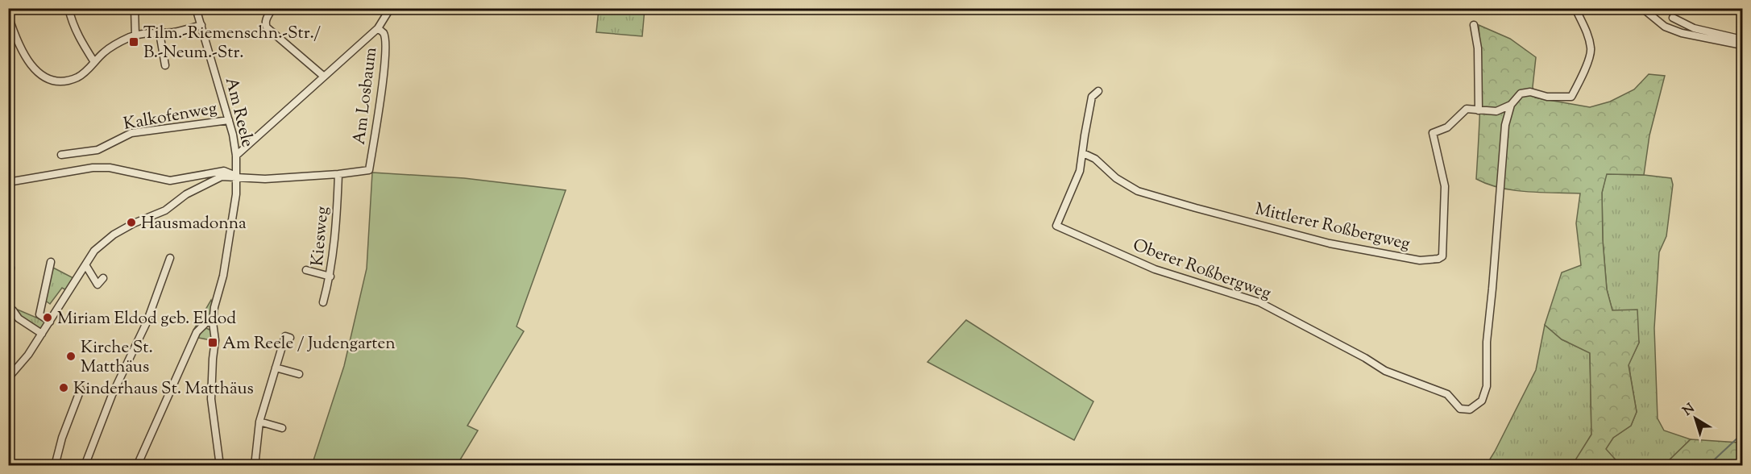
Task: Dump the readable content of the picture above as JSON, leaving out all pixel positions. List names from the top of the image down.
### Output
{
  "streets": {
    "street": [
      "Am Losbaum",
      "Am Reele",
      "Kalkofenweg",
      "Mittlerer Roßbergweg",
      "Kiesweg",
      "Oberer Roßbergweg"
    ]
  },
  "crossings": [
    ["Am Losbaum", "Kiesweg"],
    ["Am Reele", "Kalkofenweg"],
    ["Mittlerer Roßbergweg", "Oberer Roßbergweg"]
  ],
  "places": {
    "transit": ["Tilm.-Riemenschn.-Str./ B.-Neum.-Str.", "Am Reele / Judengarten"],
    "other": [
      "Hausmadonna",
      "Miriam Eldod geb. Eldod",
      "Kirche St. Matthäus",
      "Kinderhaus St. Matthäus"
    ]
  },
  "north": "top left"
}
